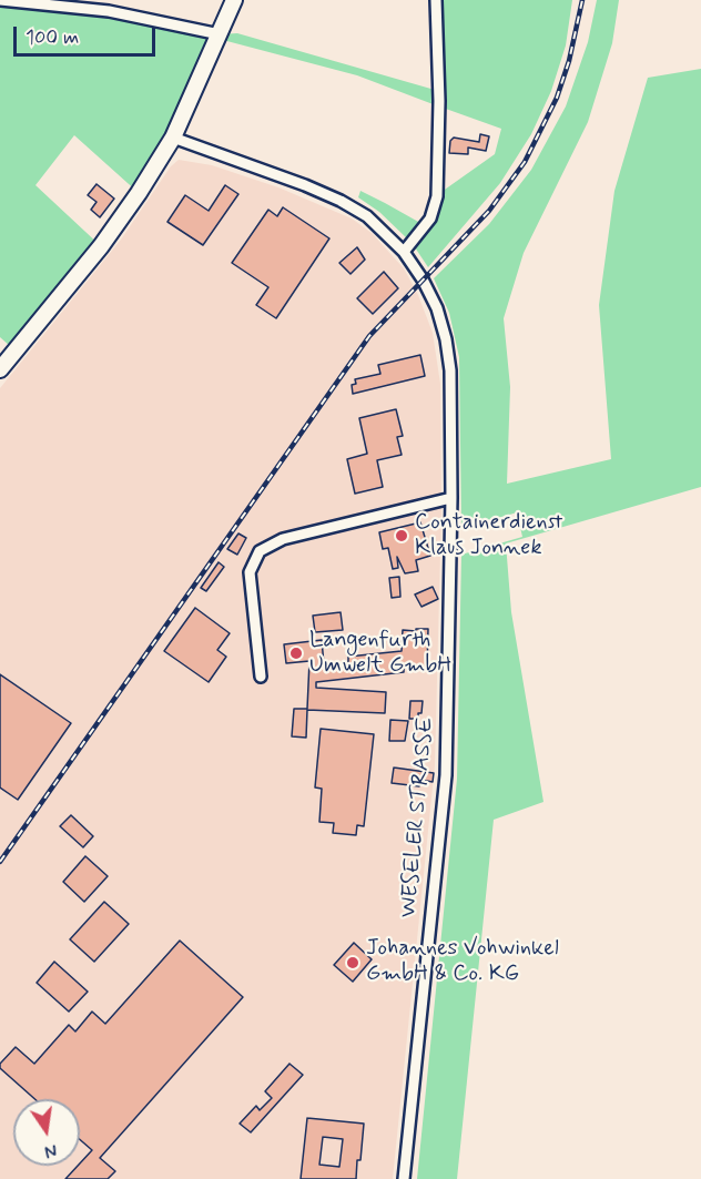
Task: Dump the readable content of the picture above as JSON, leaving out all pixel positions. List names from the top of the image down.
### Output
{
  "streets": {
    "street": ["WESELER STRASSE"]
  },
  "places": ["Containerdienst Klaus Jonnek", "Langenfurth Umwelt GmbH", "Johannes Vohwinkel GmbH & Co. KG"],
  "scale_bar": "100 m",
  "north": "bottom"
}
